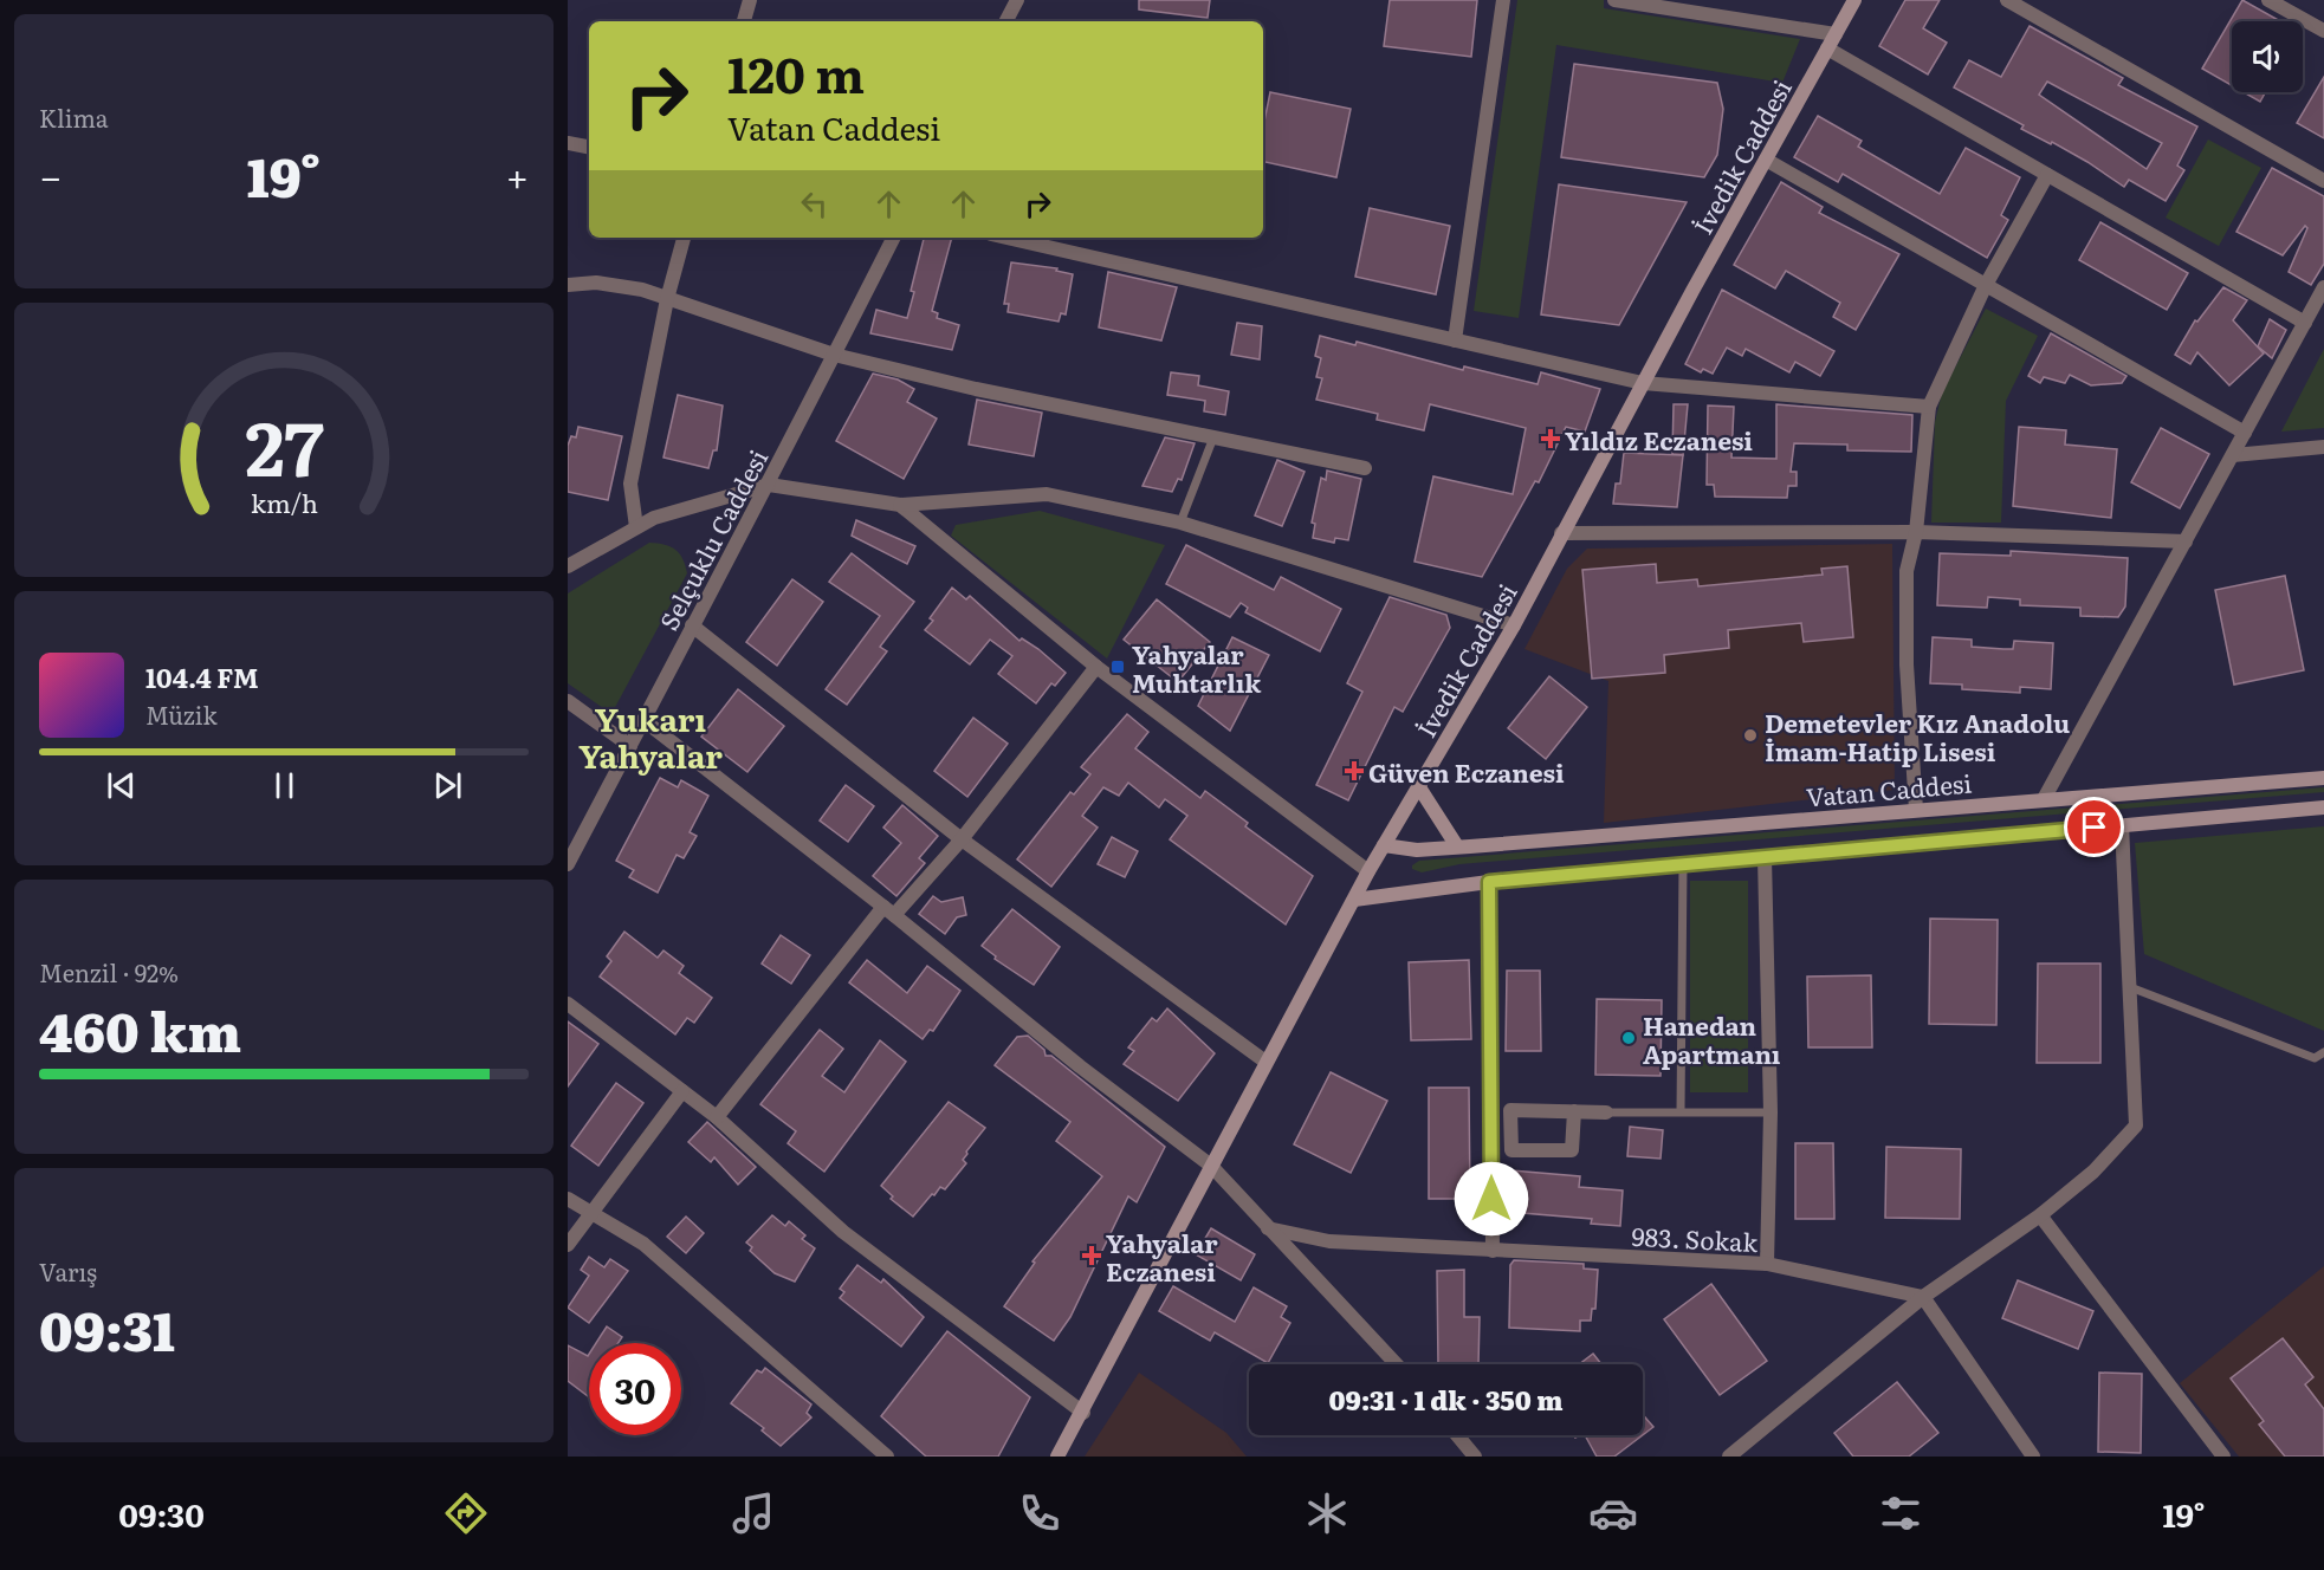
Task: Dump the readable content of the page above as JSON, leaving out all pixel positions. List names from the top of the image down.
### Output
{
  "streets": {
    "main road": ["İvedik Caddesi", "Vatan Caddesi"],
    "street": ["Selçuklu Caddesi", "983. Sokak"]
  },
  "crossings": [
    ["İvedik Caddesi", "Vatan Caddesi"]
  ],
  "districts": ["Yukarı Yahyalar"],
  "places": {
    "health": ["Yıldız Eczanesi", "Güven Eczanesi", "Yahyalar Eczanesi"],
    "transit": ["Yahyalar Muhtarlık"],
    "other": ["Demetevler Kız Anadolu İmam-Hatip Lisesi", "Hanedan Apartmanı"]
  },
  "page": {
    "tile": [
      "Klima",
      ["Menzil · 92%", "460 km"],
      ["Varış", "09:31"]
    ],
    "turn": ["120 m", "Vatan Caddesi"],
    "heat": ["−", "19°", "+"],
    "song": ["104.4 FM", "Müzik"],
    "limit": "30",
    "trip": "09:31 · 1 dk · 350 m",
    "tabs": ["09:30", "19°"],
    "gauge": ["27", "km/h"]
  }
}
